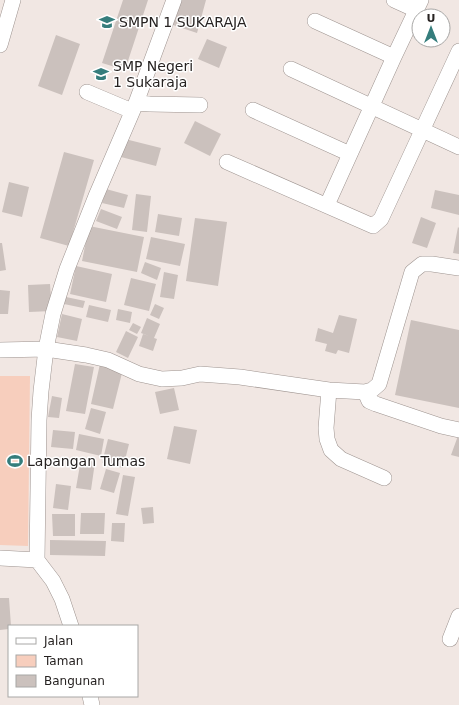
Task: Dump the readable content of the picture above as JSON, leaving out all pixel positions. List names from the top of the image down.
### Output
{
  "places": {
    "school or university": ["SMPN 1 SUKARAJA", "SMP Negeri 1 Sukaraja"],
    "sports": ["Lapangan Tumas"]
  },
  "legend": ["Jalan", "Taman", "Bangunan"],
  "north": "top"
}
